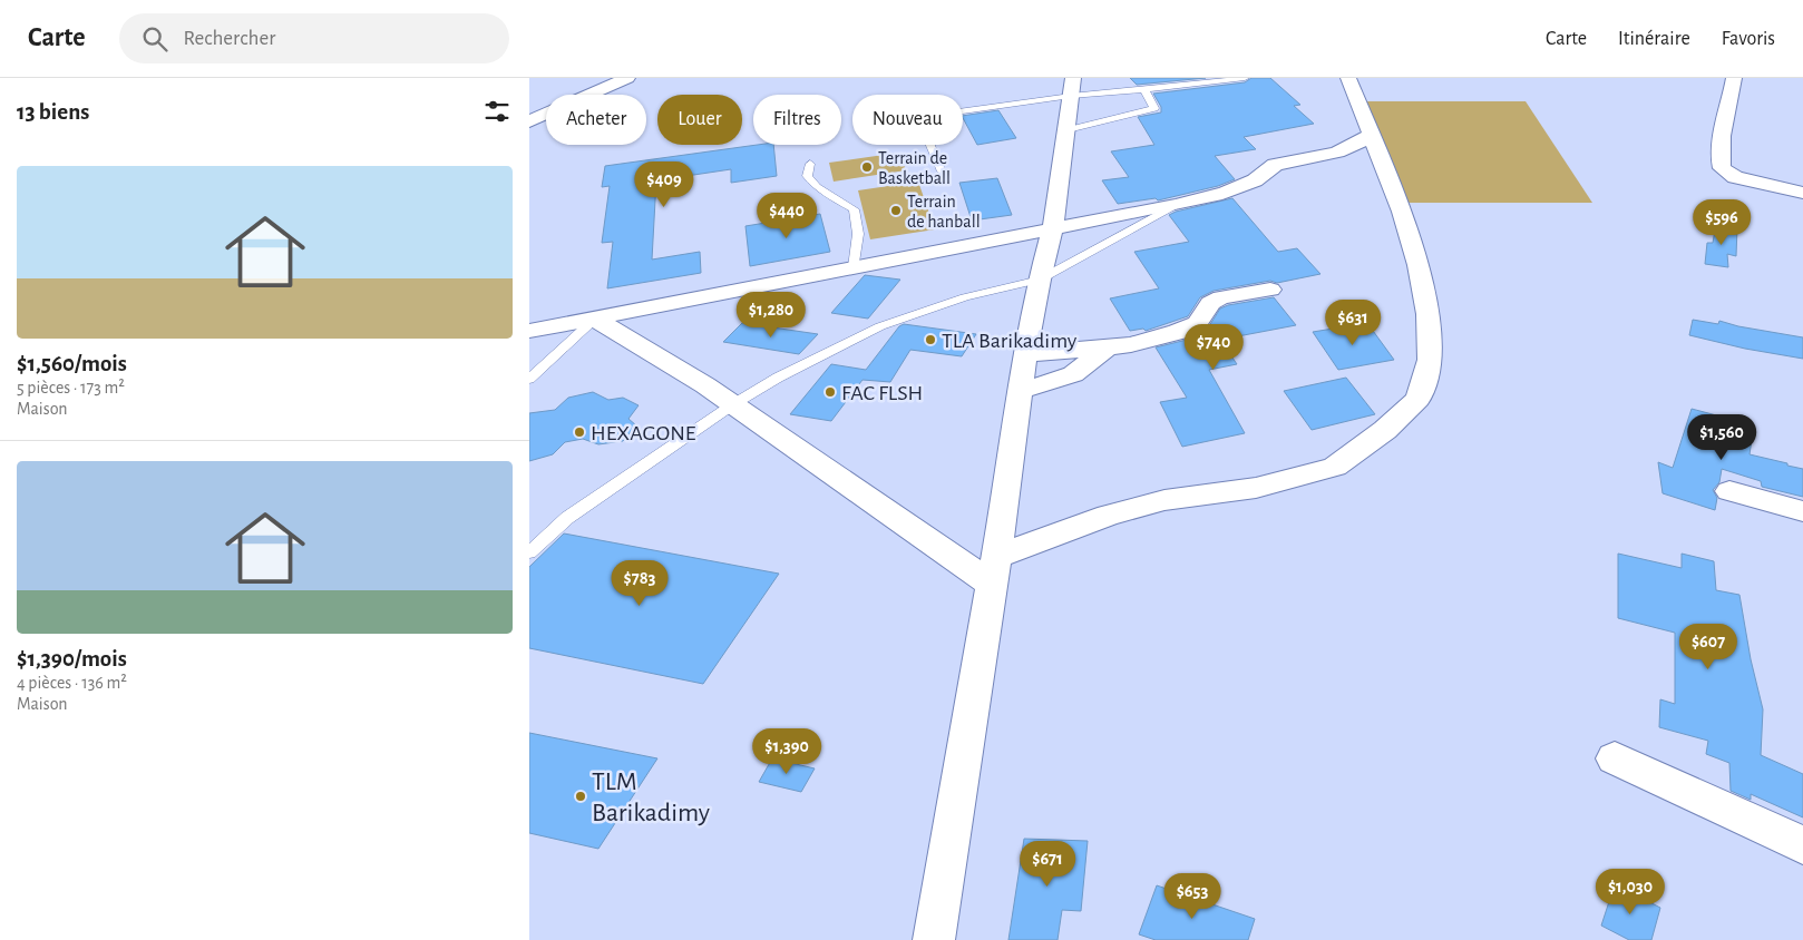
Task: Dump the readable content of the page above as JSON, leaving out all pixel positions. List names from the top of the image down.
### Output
{
  "places": [
    "Terrain de Basketball",
    "Terrain de hanball",
    "TLA Barikadimy",
    "FAC FLSH",
    "HEXAGONE",
    "TLM Barikadimy"
  ],
  "page": {
    "header": "Carte",
    "search": "Rechercher",
    "nav": ["Carte", "Itinéraire", "Favoris"],
    "heading": "13 biens",
    "chip": [
      "Acheter",
      "Louer",
      "Filtres",
      "Nouveau"
    ],
    "list": [
      {
        "name": "$1,560/mois",
        "note": "5 pièces · 173 m² · Maison"
      },
      {
        "name": "$1,390/mois",
        "note": "4 pièces · 136 m² · Maison"
      }
    ],
    "price": [
      "$409",
      "$440",
      "$596",
      "$1,280",
      "$631",
      "$740",
      "$1,560",
      "$783",
      "$607",
      "$1,390",
      "$671",
      "$1,030",
      "$653"
    ]
  }
}
